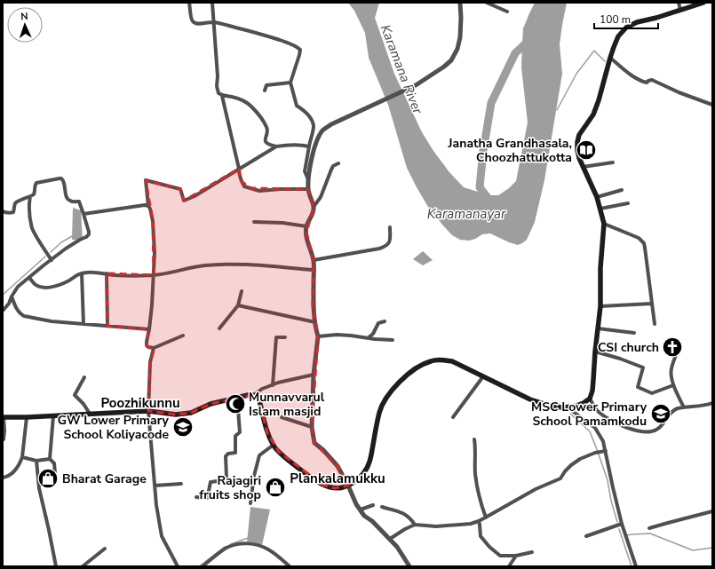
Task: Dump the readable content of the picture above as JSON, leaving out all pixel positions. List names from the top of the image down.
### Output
{
  "districts": ["Poozhikunnu", "Plankalamukku"],
  "water": ["Karamana River", "Karamanayar"],
  "places": {
    "library": ["Janatha Grandhasala, Choozhattukotta"],
    "church": ["CSI church"],
    "mosque": ["Munnavvarul Islam masjid"],
    "school or university": ["MSC Lower Primary School Pamamkodu", "GW Lower Primary School Koliyacode"],
    "shop": ["Bharat Garage", "Rajagiri fruits shop"]
  },
  "scale_bar": "100 m",
  "north": "top"
}
